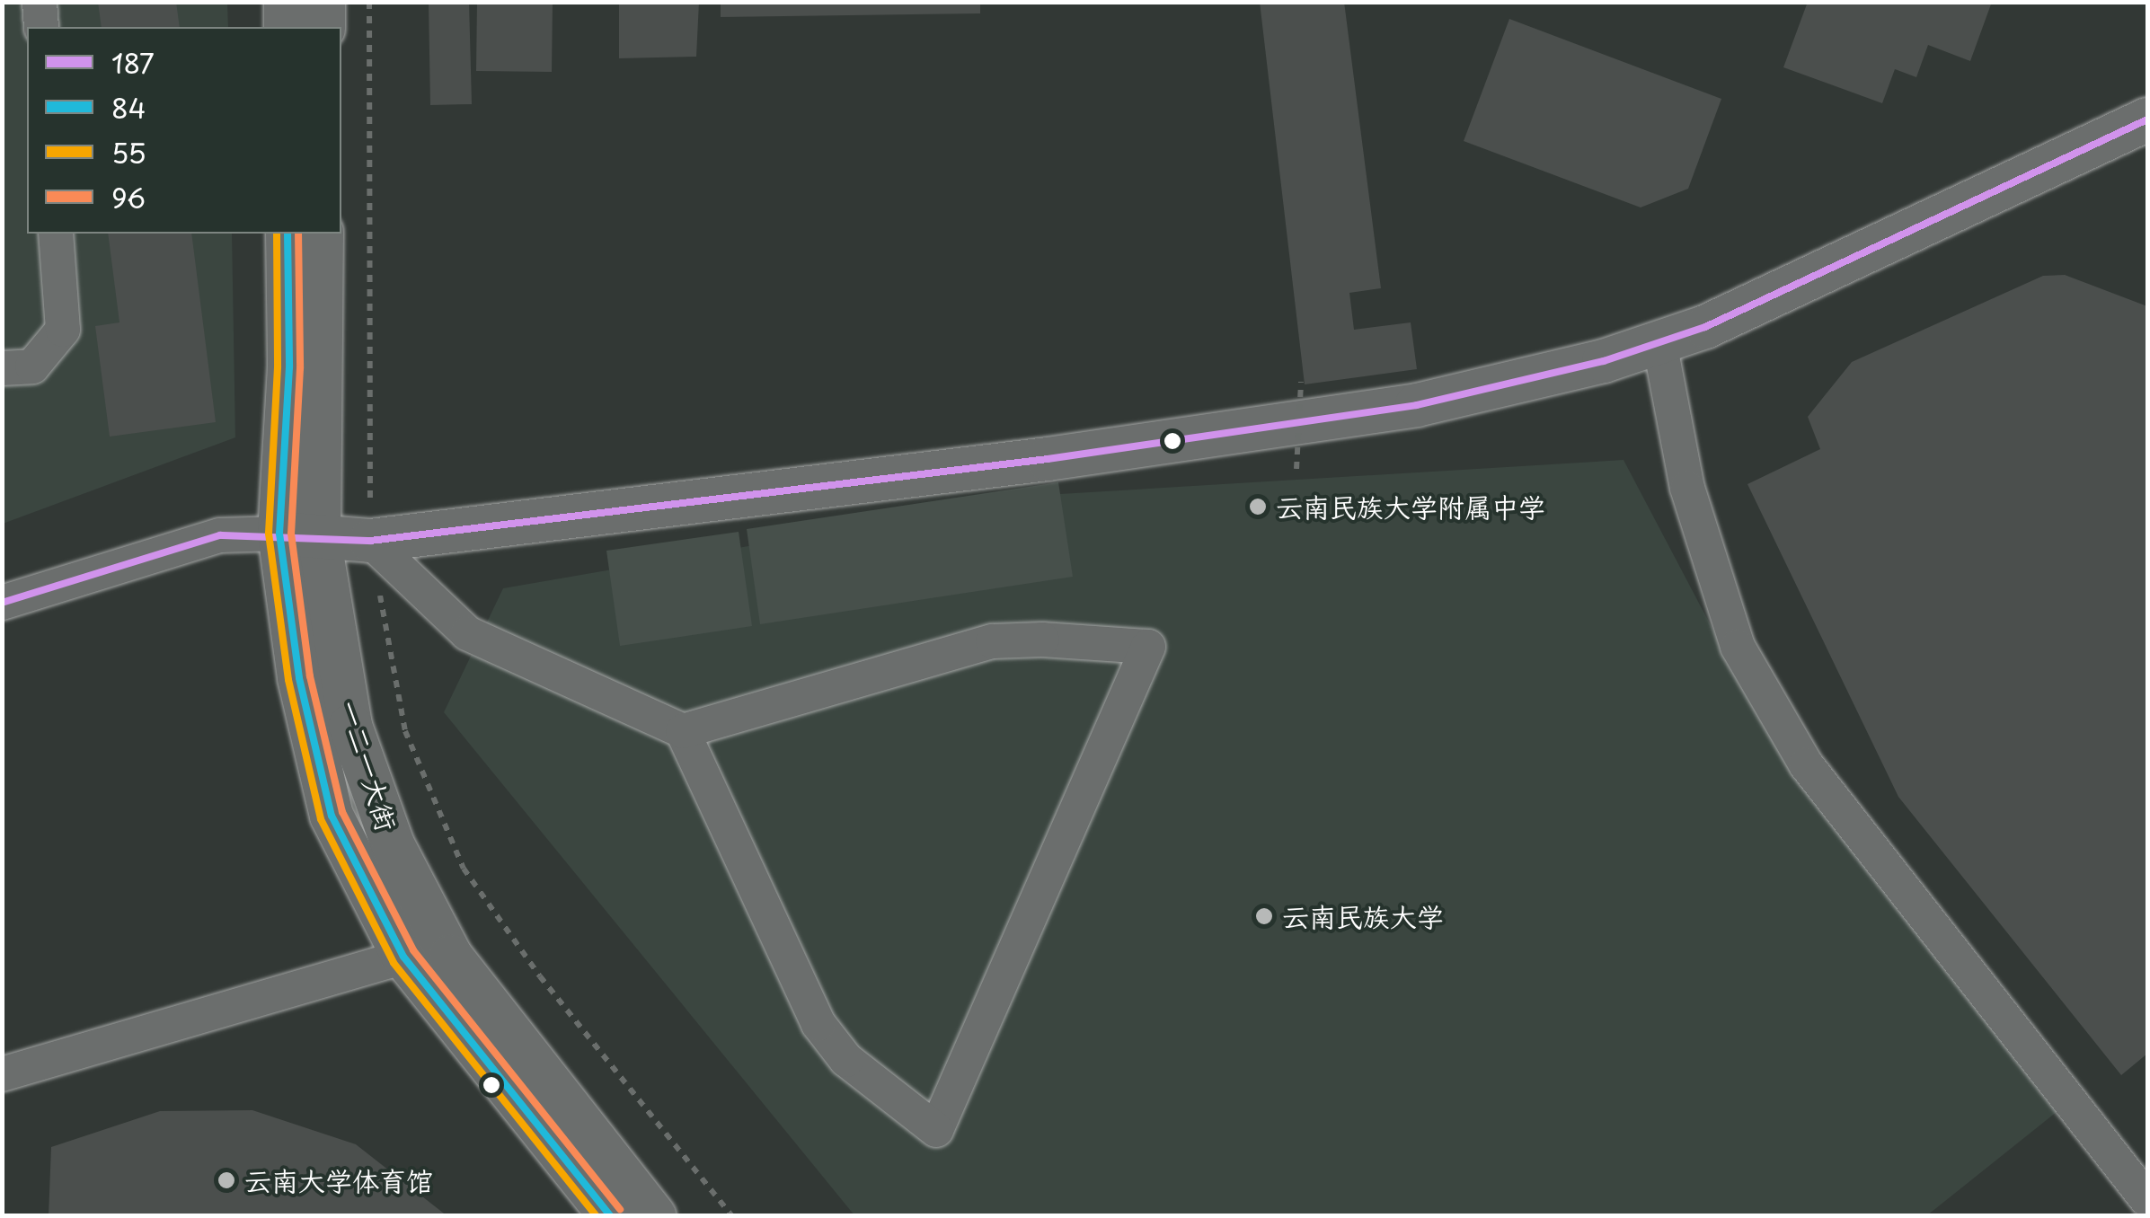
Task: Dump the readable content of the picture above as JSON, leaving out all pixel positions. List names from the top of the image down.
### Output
{
  "streets": {
    "main road": ["一二一大街"]
  },
  "places": ["云南民族大学附属中学", "云南民族大学", "云南大学体育馆"],
  "lines": [
    "transit line 187",
    "transit line 84",
    "transit line 55",
    "transit line 96"
  ],
  "legend": [
    "187",
    "84",
    "55",
    "96"
  ]
}
